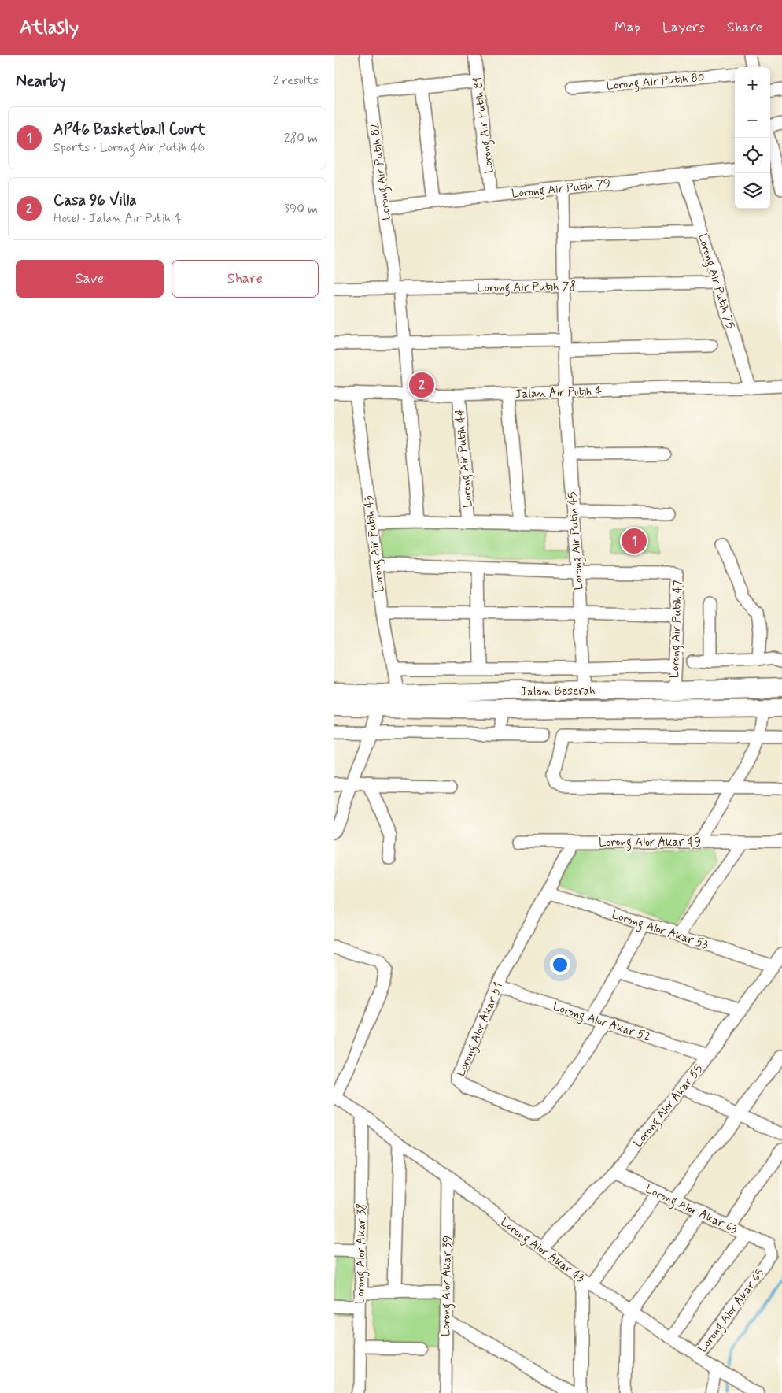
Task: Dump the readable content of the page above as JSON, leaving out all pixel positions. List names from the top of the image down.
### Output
{
  "streets": {
    "highway": ["Jalan Beserah"],
    "street": [
      "Lorong Air Putih 80",
      "Lorong Air Putih 81",
      "Lorong Air Putih 82",
      "Lorong Air Putih 79",
      "Lorong Air Putih 75",
      "Lorong Air Putih 78",
      "Jalan Air Putih 4",
      "Lorong Air Putih 44",
      "Lorong Air Putih 45",
      "Lorong Air Putih 43",
      "Lorong Air Putih 47",
      "Lorong Alor Akar 49",
      "Lorong Alor Akar 53",
      "Lorong Alor Akar 52",
      "Lorong Alor Akar 51",
      "Lorong Alor Akar 55",
      "Lorong Alor Akar 63",
      "Lorong Alor Akar 43",
      "Lorong Alor Akar 38",
      "Lorong Alor Akar 39",
      "Lorong Alor Akar 65"
    ]
  },
  "crossings": [
    ["Lorong Air Putih 81", "Lorong Air Putih 79"],
    ["Lorong Air Putih 82", "Lorong Air Putih 79"],
    ["Lorong Air Putih 82", "Lorong Air Putih 78"],
    ["Lorong Air Putih 82", "Jalan Air Putih 4"],
    ["Lorong Air Putih 79", "Lorong Air Putih 75"],
    ["Lorong Air Putih 79", "Lorong Air Putih 45"],
    ["Lorong Air Putih 75", "Lorong Air Putih 78"],
    ["Lorong Air Putih 75", "Jalan Air Putih 4"],
    ["Lorong Air Putih 78", "Lorong Air Putih 45"],
    ["Jalan Air Putih 4", "Lorong Air Putih 44"],
    ["Jalan Air Putih 4", "Lorong Air Putih 45"],
    ["Jalan Air Putih 4", "Lorong Air Putih 43"],
    ["Lorong Air Putih 45", "Lorong Air Putih 47"],
    ["Lorong Air Putih 45", "Jalan Beserah"],
    ["Lorong Air Putih 43", "Jalan Beserah"],
    ["Lorong Air Putih 47", "Jalan Beserah"],
    ["Lorong Alor Akar 49", "Lorong Alor Akar 51"],
    ["Lorong Alor Akar 53", "Lorong Alor Akar 51"],
    ["Lorong Alor Akar 53", "Lorong Alor Akar 55"],
    ["Lorong Alor Akar 52", "Lorong Alor Akar 51"],
    ["Lorong Alor Akar 52", "Lorong Alor Akar 55"],
    ["Lorong Alor Akar 55", "Lorong Alor Akar 63"],
    ["Lorong Alor Akar 55", "Lorong Alor Akar 43"],
    ["Lorong Alor Akar 63", "Lorong Alor Akar 65"],
    ["Lorong Alor Akar 43", "Lorong Alor Akar 38"],
    ["Lorong Alor Akar 43", "Lorong Alor Akar 39"],
    ["Lorong Alor Akar 43", "Lorong Alor Akar 65"]
  ],
  "page": {
    "header": "Atlasly",
    "nav": ["Map", "Layers", "Share"],
    "heading": ["Nearby", "2 results"],
    "map_buttons": ["+", "−"],
    "list": [
      {
        "mark": "1",
        "name": "AP46 Basketball Court",
        "note": "Sports · Lorong Air Putih 46",
        "value": "280 m"
      },
      {
        "mark": "2",
        "name": "Casa 96 Villa",
        "note": "Hotel · Jalan Air Putih 4",
        "value": "390 m"
      }
    ],
    "buttons": ["Save", "Share"],
    "pins": ["2", "1"]
  }
}
